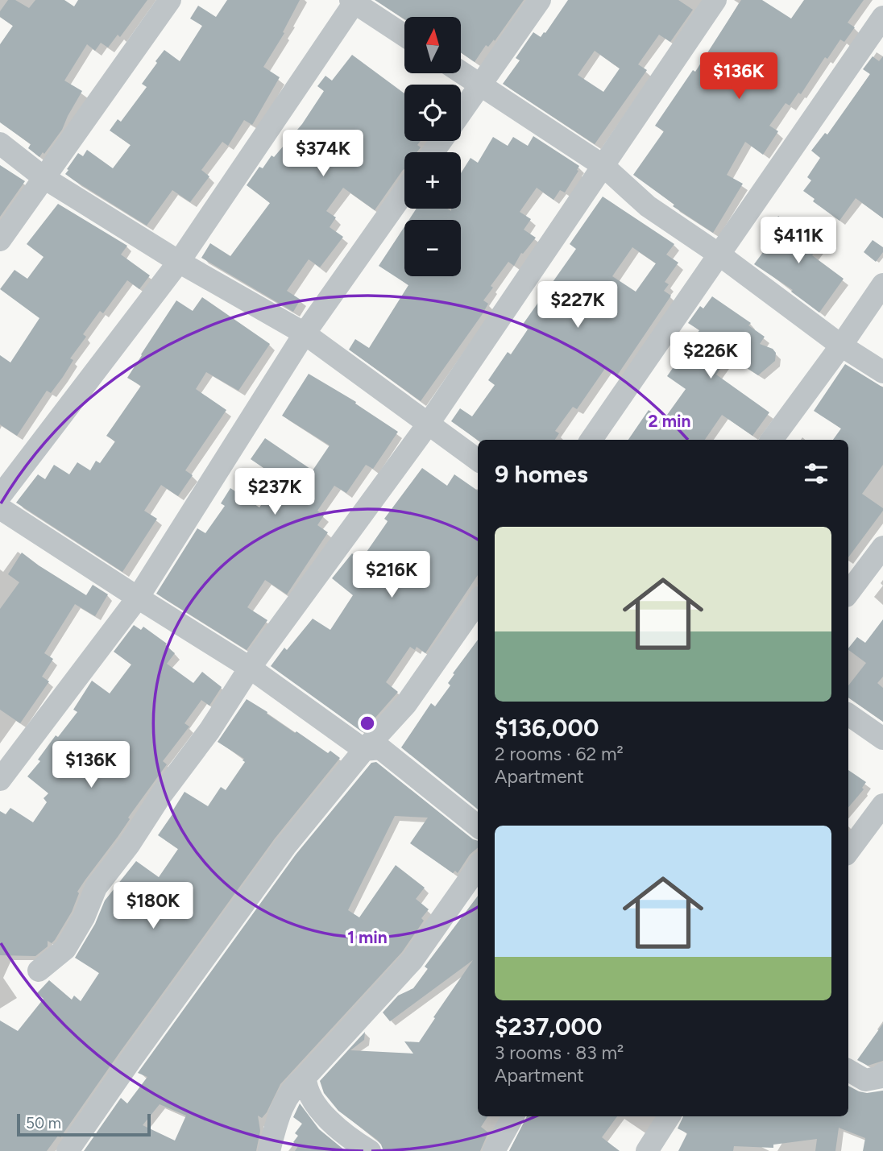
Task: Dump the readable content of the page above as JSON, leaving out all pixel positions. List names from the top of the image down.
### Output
{
  "scale_bar": "50 m",
  "north": "top",
  "page": {
    "map_buttons": ["+", "−"],
    "price": [
      "$136K",
      "$374K",
      "$411K",
      "$227K",
      "$226K",
      "$237K",
      "$216K",
      "$136K",
      "$180K"
    ],
    "heading": "9 homes",
    "list": [
      {
        "name": "$136,000",
        "note": "2 rooms · 62 m² · Apartment"
      },
      {
        "name": "$237,000",
        "note": "3 rooms · 83 m² · Apartment"
      }
    ],
    "scale": "50 m"
  },
  "rings": ["2 min", "1 min"]
}
